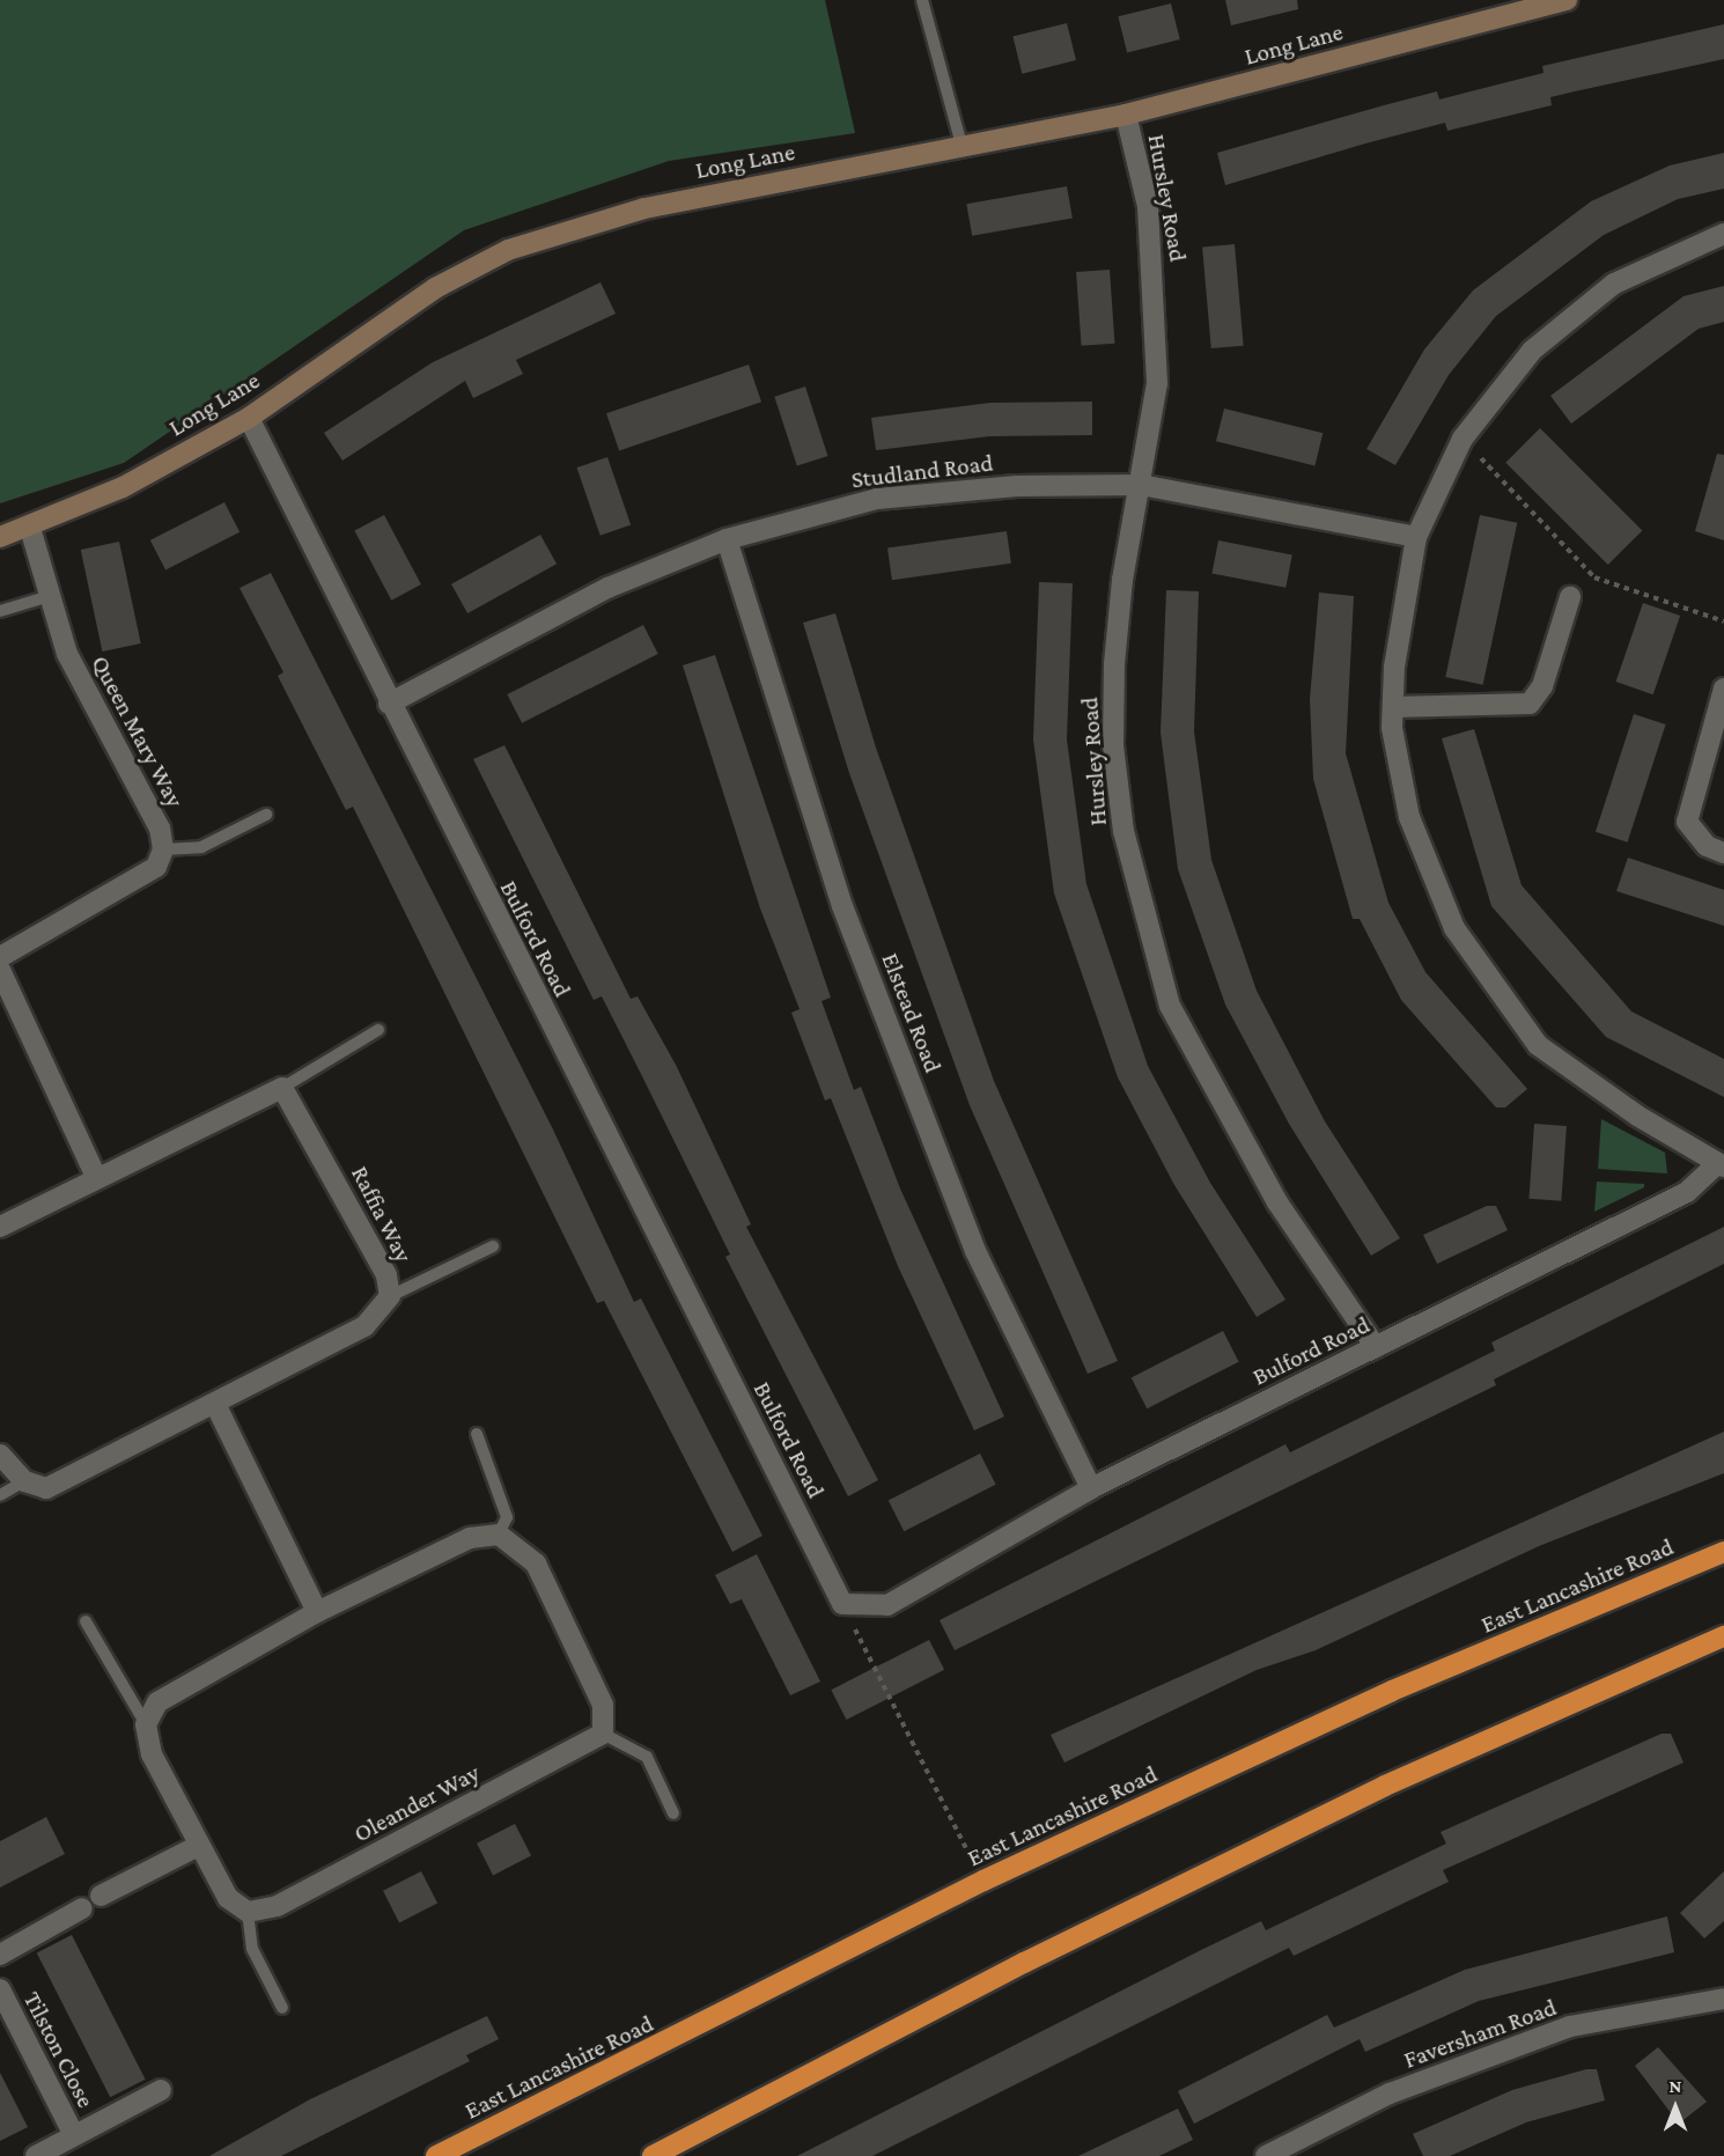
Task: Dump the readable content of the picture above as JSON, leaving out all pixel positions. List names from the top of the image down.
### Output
{
  "streets": {
    "highway": ["East Lancashire Road"],
    "street": [
      "Long Lane",
      "Hursley Road",
      "Studland Road",
      "Queen Mary Way",
      "Bulford Road",
      "Elstead Road",
      "Raffia Way",
      "Oleander Way",
      "Faversham Road",
      "Tilston Close"
    ]
  },
  "crossings": [
    ["Long Lane", "Hursley Road"],
    ["Long Lane", "Queen Mary Way"],
    ["Long Lane", "Bulford Road"],
    ["Hursley Road", "Studland Road"],
    ["Hursley Road", "Bulford Road"],
    ["Studland Road", "Bulford Road"],
    ["Studland Road", "Elstead Road"],
    ["Bulford Road", "Elstead Road"]
  ],
  "north": "top"
}
